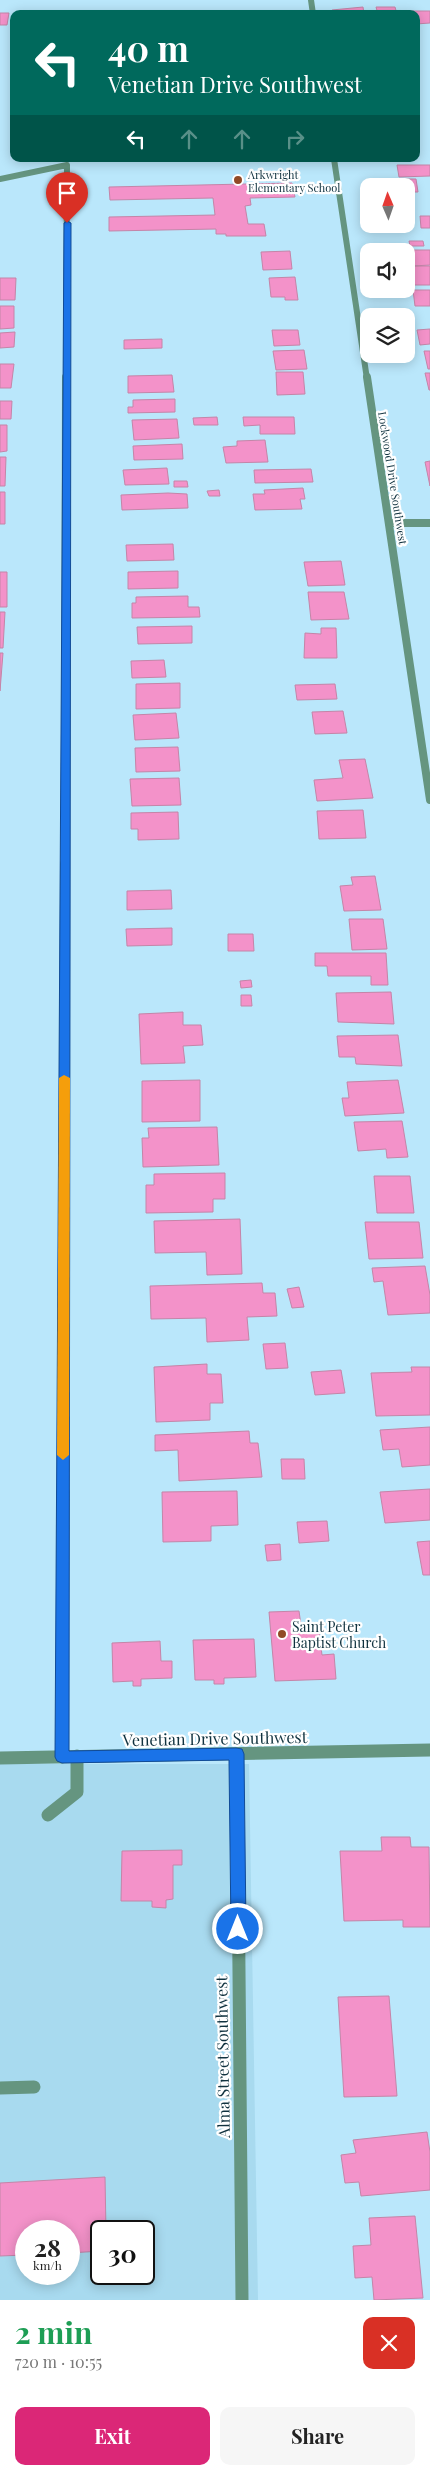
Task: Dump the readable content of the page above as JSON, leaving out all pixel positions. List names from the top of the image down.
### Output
{
  "streets": {
    "street": ["Lockwood Drive Southwest", "Venetian Drive Southwest", "Alma Street Southwest"]
  },
  "crossings": [
    ["Venetian Drive Southwest", "Alma Street Southwest"]
  ],
  "places": ["Arkwright Elementary School", "Saint Peter Baptist Church"],
  "north": "top",
  "page": {
    "turn": ["40 m", "Venetian Drive Southwest"],
    "speed": "28 km/h",
    "limit": "30",
    "heading": ["2 min", "720 m · 10:55"],
    "buttons": ["Exit", "Share"]
  }
}
